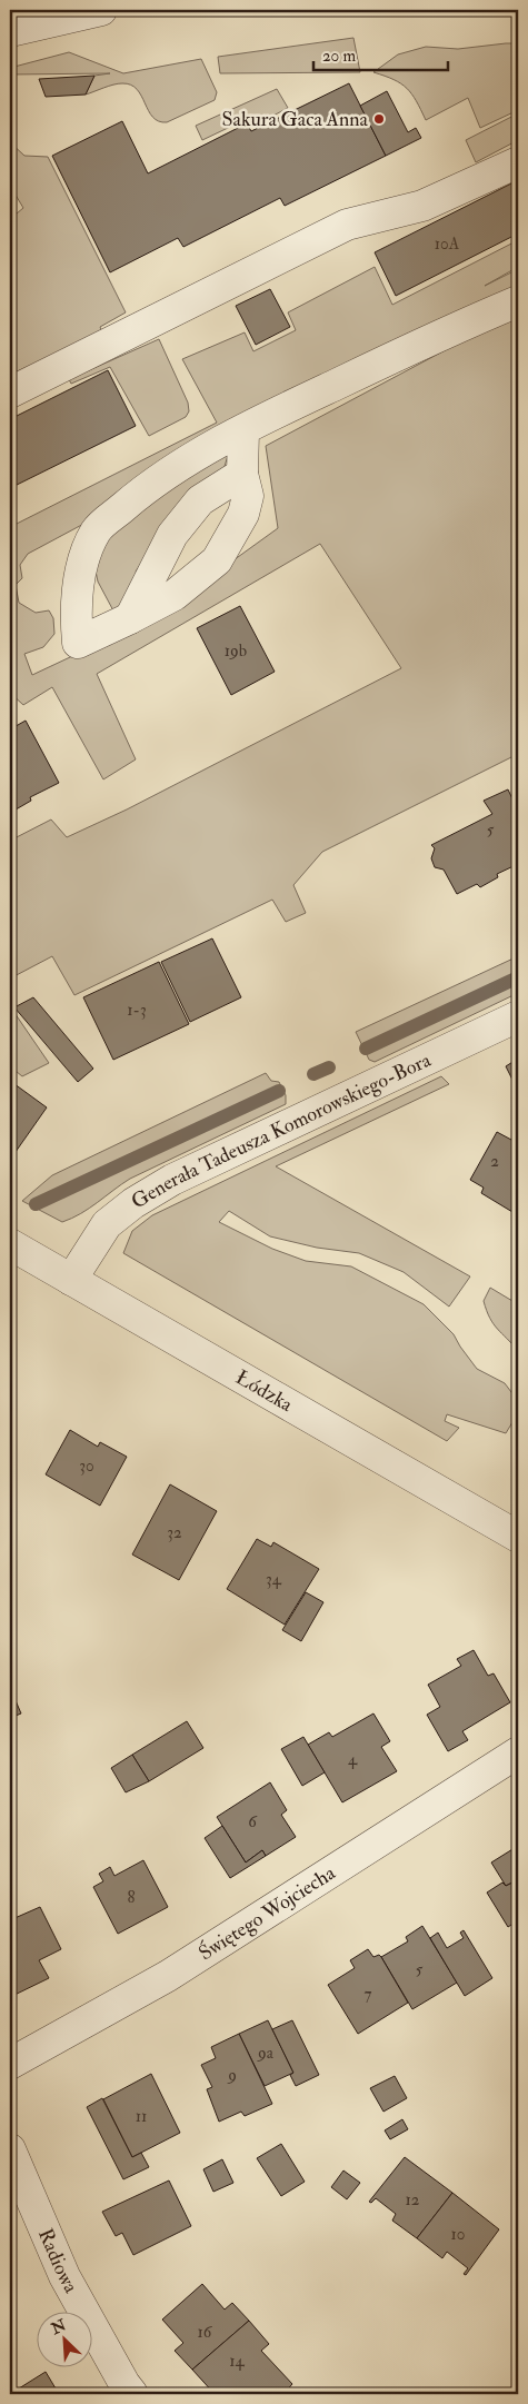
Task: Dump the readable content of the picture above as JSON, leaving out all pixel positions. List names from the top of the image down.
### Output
{
  "streets": {
    "street": [
      "Generała Tadeusza Komorowskiego-Bora",
      "Łódzka",
      "Świętego Wojciecha",
      "Radiowa"
    ]
  },
  "crossings": [
    ["Generała Tadeusza Komorowskiego-Bora", "Łódzka"]
  ],
  "places": ["Sakura Gaca Anna"],
  "house_numbers": [
    "10A",
    "19b",
    "5",
    "1-3",
    "2",
    "30",
    "32",
    "34",
    "4",
    "6",
    "8",
    "5",
    "7",
    "9a",
    "9",
    "11",
    "12",
    "10",
    "16",
    "14"
  ],
  "scale_bar": "20 m",
  "north": "top left"
}
